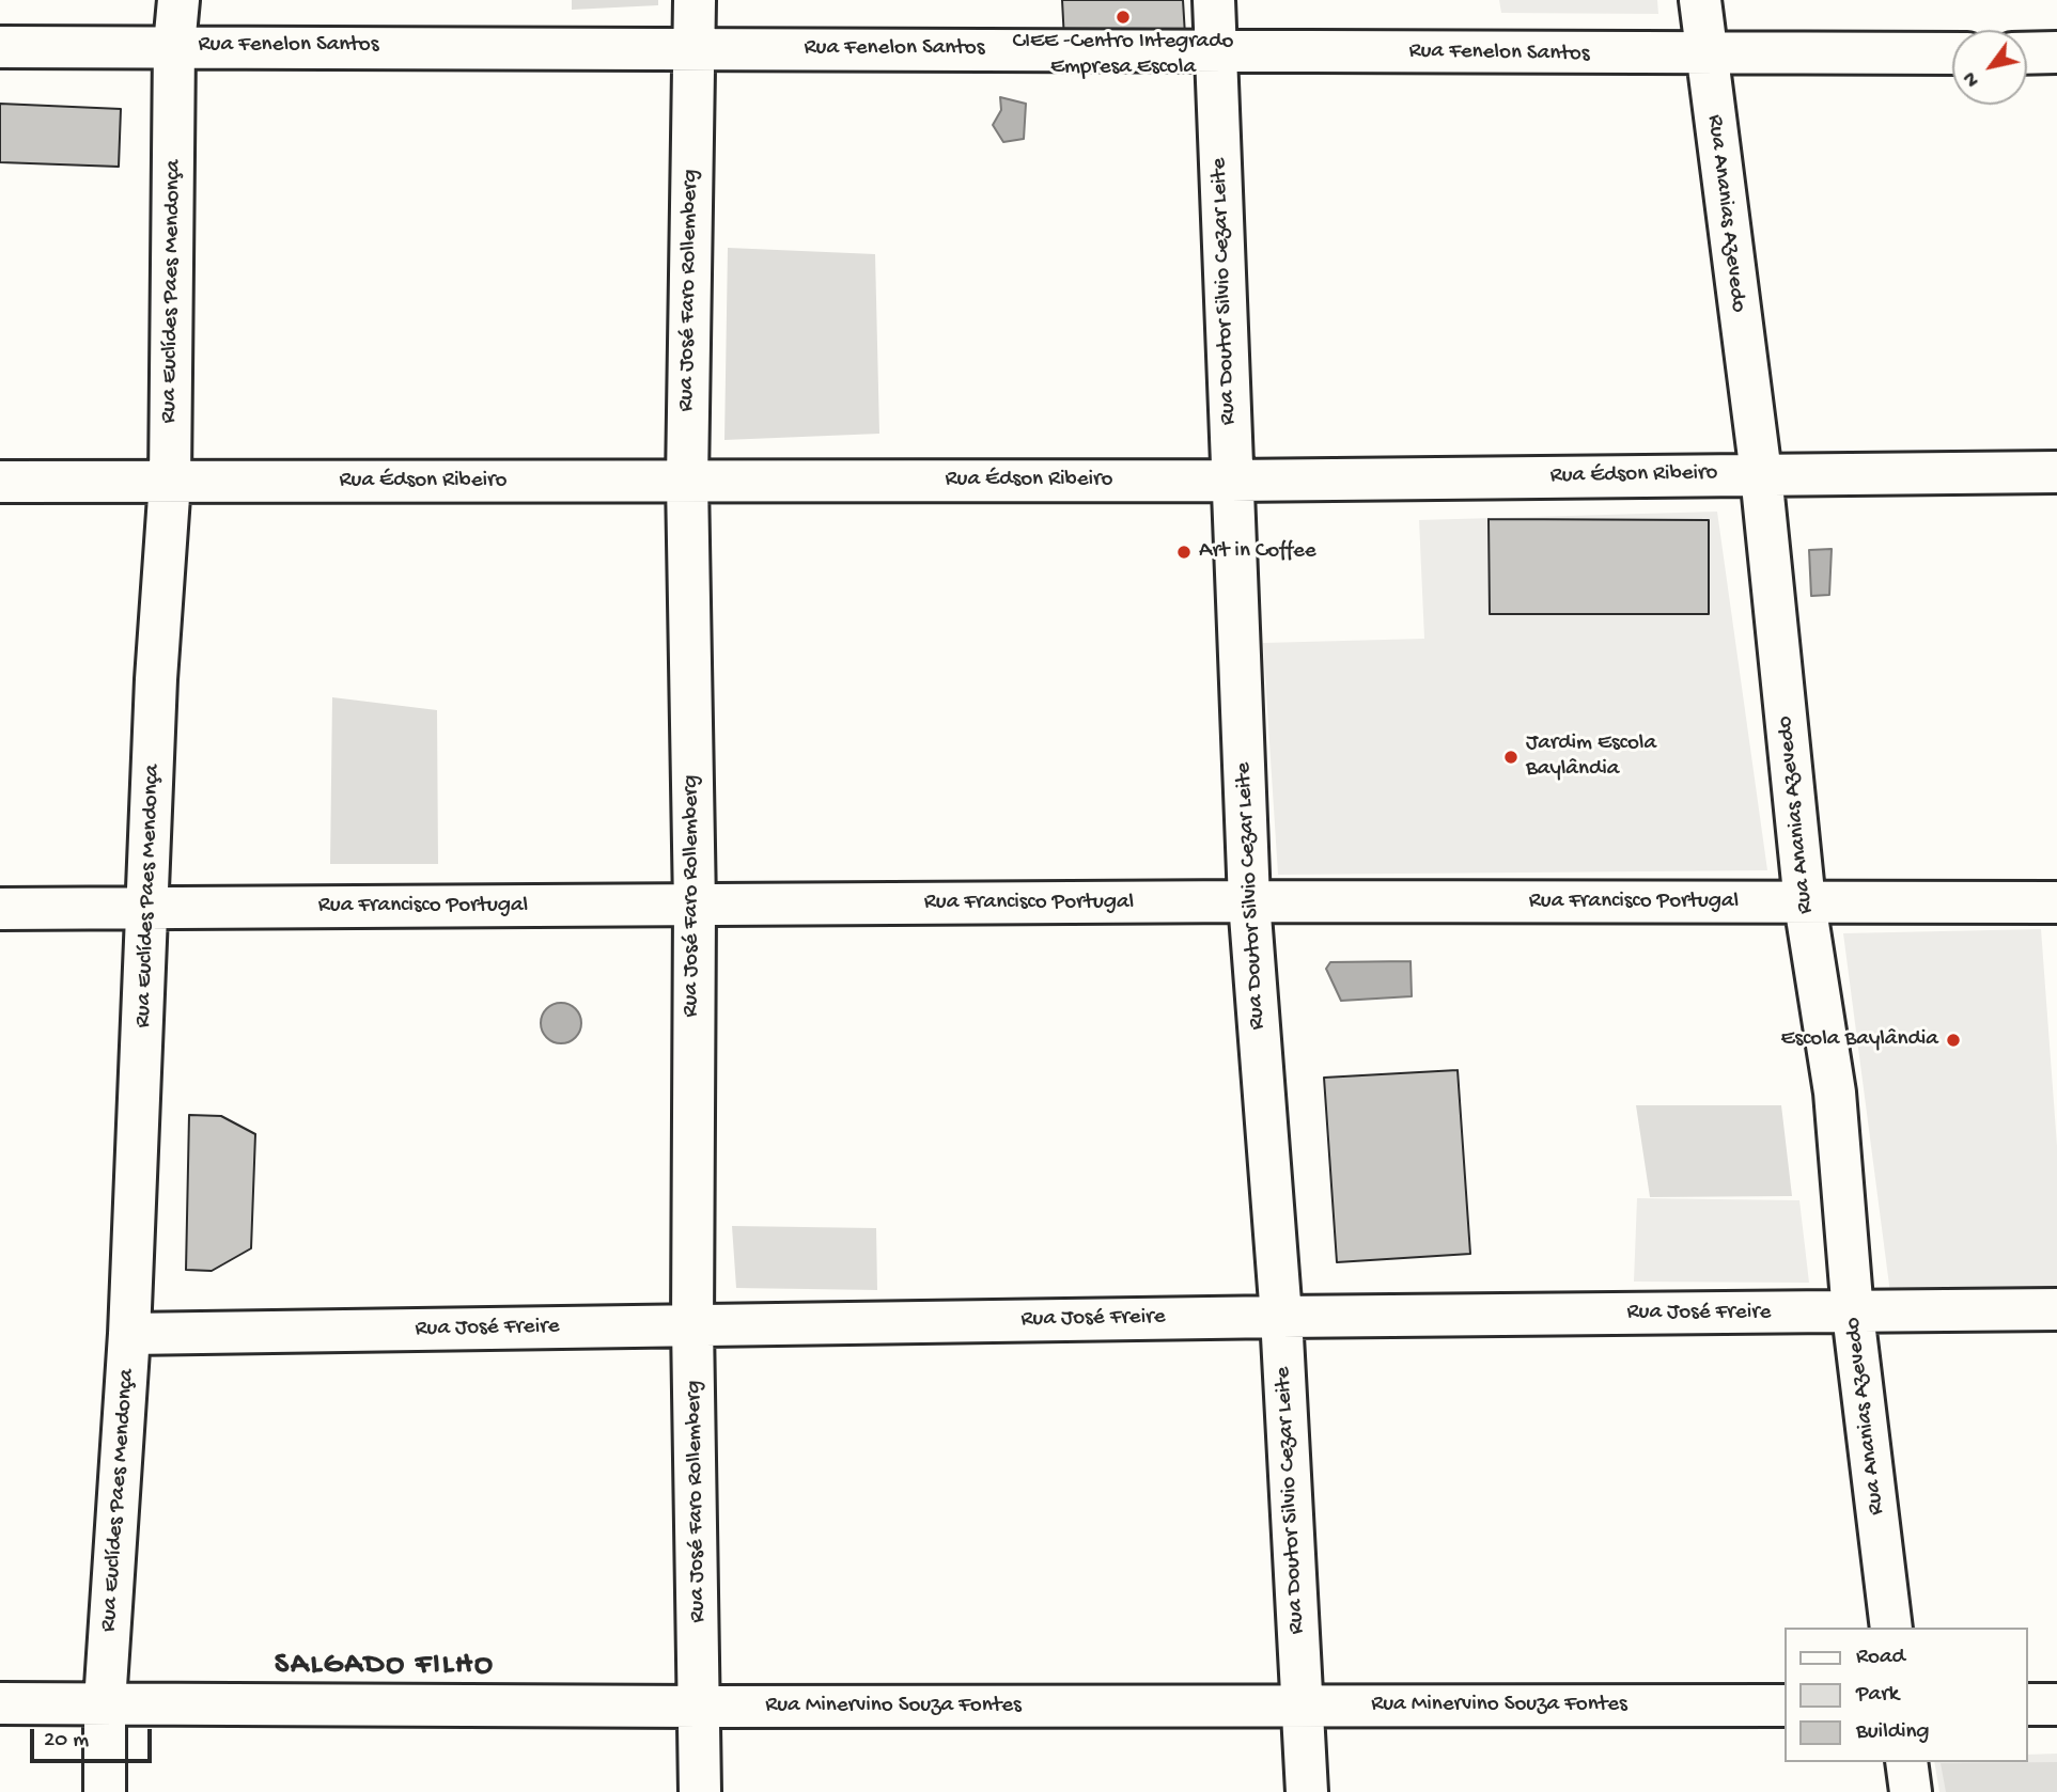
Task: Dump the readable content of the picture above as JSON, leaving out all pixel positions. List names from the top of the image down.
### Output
{
  "streets": {
    "street": [
      "Rua Fenelon Santos",
      "Rua Ananias Azevedo",
      "Rua José Faro Rollemberg",
      "Rua Euclídes Paes Mendonça",
      "Rua Doutor Silvio Cezar Leite",
      "Rua Édson Ribeiro",
      "Rua Francisco Portugal",
      "Rua José Freire",
      "Rua Minervino Souza Fontes"
    ]
  },
  "crossings": [
    ["Rua Fenelon Santos", "Rua Ananias Azevedo"],
    ["Rua Fenelon Santos", "Rua José Faro Rollemberg"],
    ["Rua Fenelon Santos", "Rua Euclídes Paes Mendonça"],
    ["Rua Fenelon Santos", "Rua Doutor Silvio Cezar Leite"],
    ["Rua Ananias Azevedo", "Rua Édson Ribeiro"],
    ["Rua Ananias Azevedo", "Rua Francisco Portugal"],
    ["Rua Ananias Azevedo", "Rua José Freire"],
    ["Rua José Faro Rollemberg", "Rua Édson Ribeiro"],
    ["Rua José Faro Rollemberg", "Rua Francisco Portugal"],
    ["Rua José Faro Rollemberg", "Rua José Freire"],
    ["Rua José Faro Rollemberg", "Rua Minervino Souza Fontes"],
    ["Rua Euclídes Paes Mendonça", "Rua Édson Ribeiro"],
    ["Rua Euclídes Paes Mendonça", "Rua Francisco Portugal"],
    ["Rua Euclídes Paes Mendonça", "Rua José Freire"],
    ["Rua Euclídes Paes Mendonça", "Rua Minervino Souza Fontes"],
    ["Rua Doutor Silvio Cezar Leite", "Rua Édson Ribeiro"],
    ["Rua Doutor Silvio Cezar Leite", "Rua Francisco Portugal"],
    ["Rua Doutor Silvio Cezar Leite", "Rua José Freire"],
    ["Rua Doutor Silvio Cezar Leite", "Rua Minervino Souza Fontes"]
  ],
  "districts": ["SALGADO FILHO"],
  "places": [
    "CIEE -Centro Integrado Empresa Escola",
    "Art in Coffee",
    "Jardim Escola Baylândia",
    "Escola Baylândia"
  ],
  "legend": ["Road", "Park", "Building"],
  "scale_bar": "20 m",
  "north": "bottom left"
}
